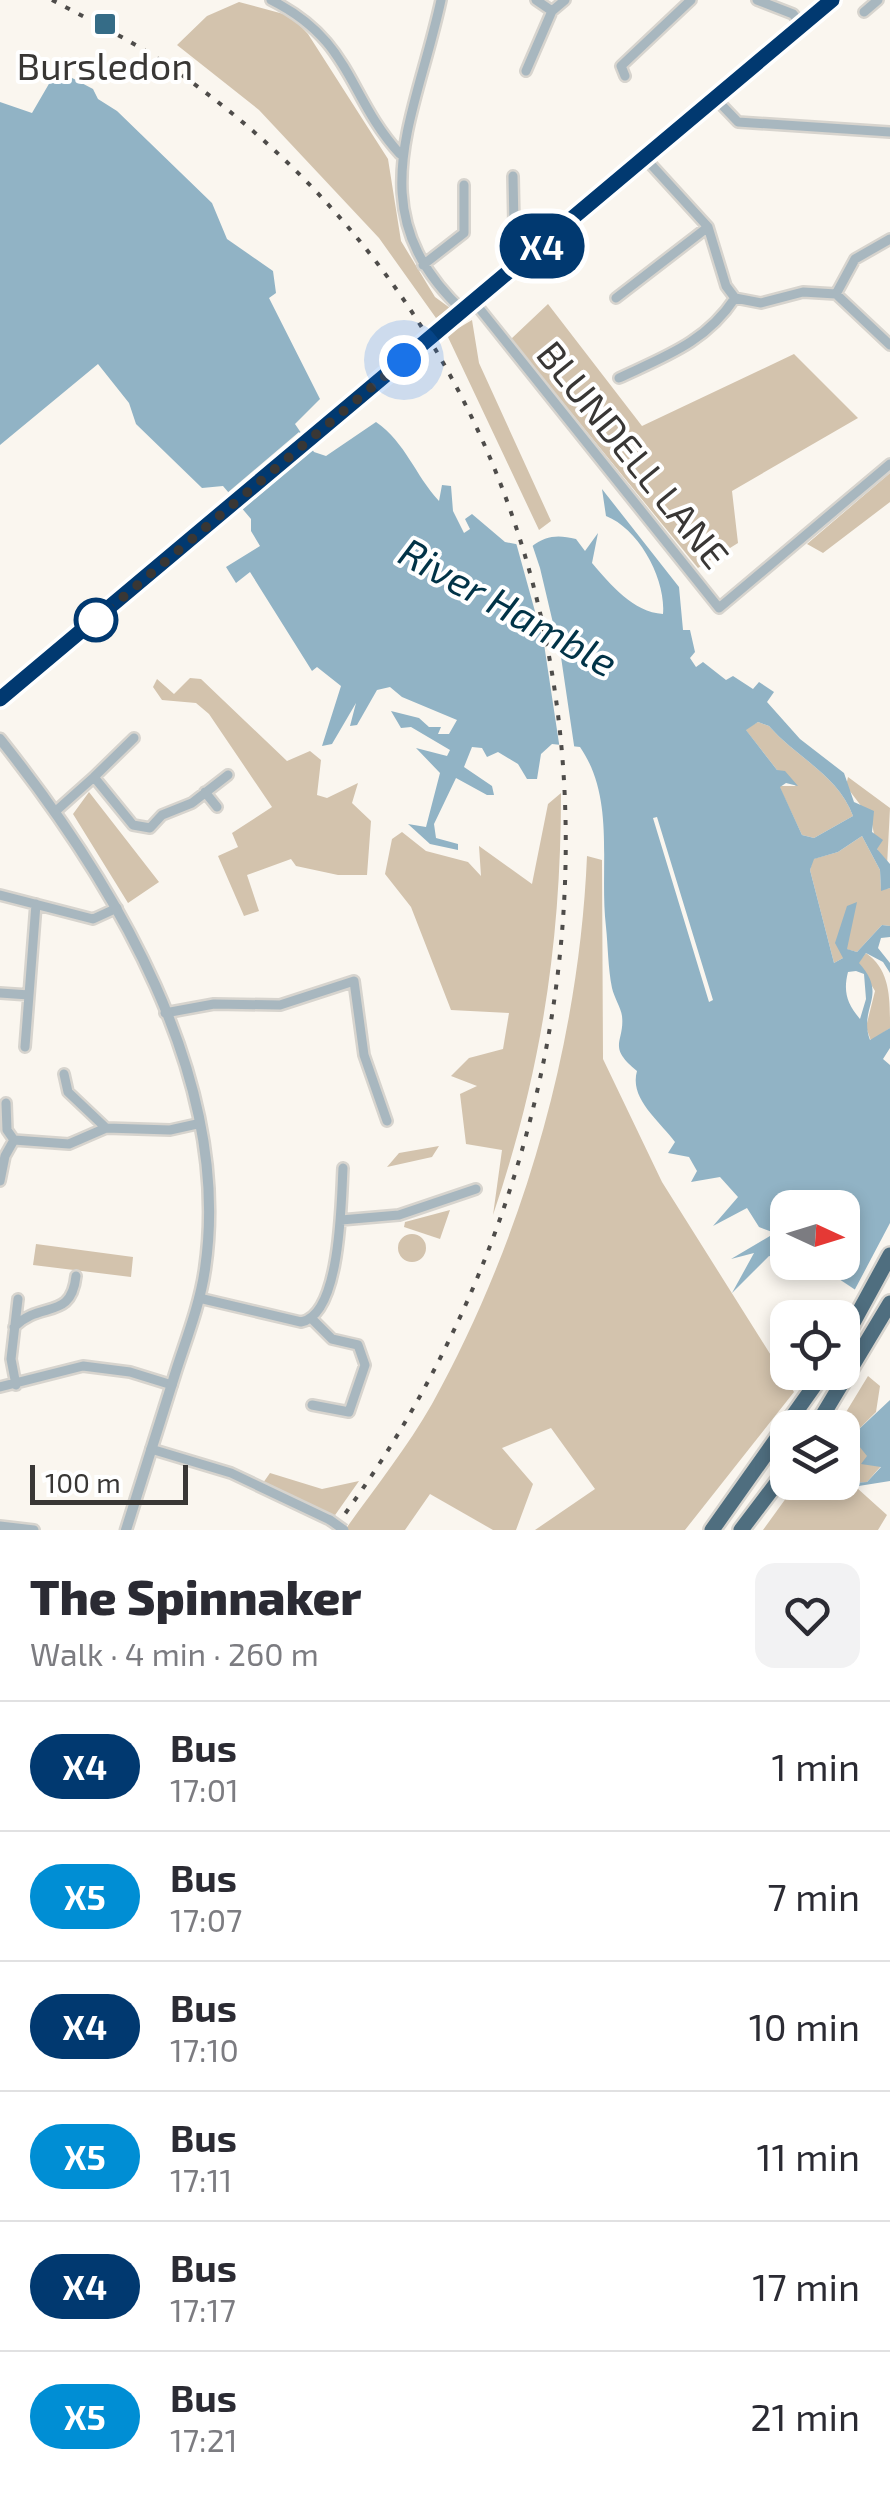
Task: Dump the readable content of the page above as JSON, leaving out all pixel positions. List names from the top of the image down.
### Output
{
  "streets": {
    "street": ["BLUNDELL LANE"]
  },
  "water": ["River Hamble"],
  "places": {
    "transit": ["Bursledon"]
  },
  "lines": ["bus line X4"],
  "scale_bar": "100 m",
  "north": "right",
  "page": {
    "on_map": "X4",
    "scale": "100 m",
    "heading": ["The Spinnaker", "Walk · 4 min · 260 m"],
    "list": [
      {
        "mark": "X4",
        "name": "Bus",
        "note": "17:01",
        "value": "1 min"
      },
      {
        "mark": "X5",
        "name": "Bus",
        "note": "17:07",
        "value": "7 min"
      },
      {
        "mark": "X4",
        "name": "Bus",
        "note": "17:10",
        "value": "10 min"
      },
      {
        "mark": "X5",
        "name": "Bus",
        "note": "17:11",
        "value": "11 min"
      },
      {
        "mark": "X4",
        "name": "Bus",
        "note": "17:17",
        "value": "17 min"
      },
      {
        "mark": "X5",
        "name": "Bus",
        "note": "17:21",
        "value": "21 min"
      }
    ]
  }
}
